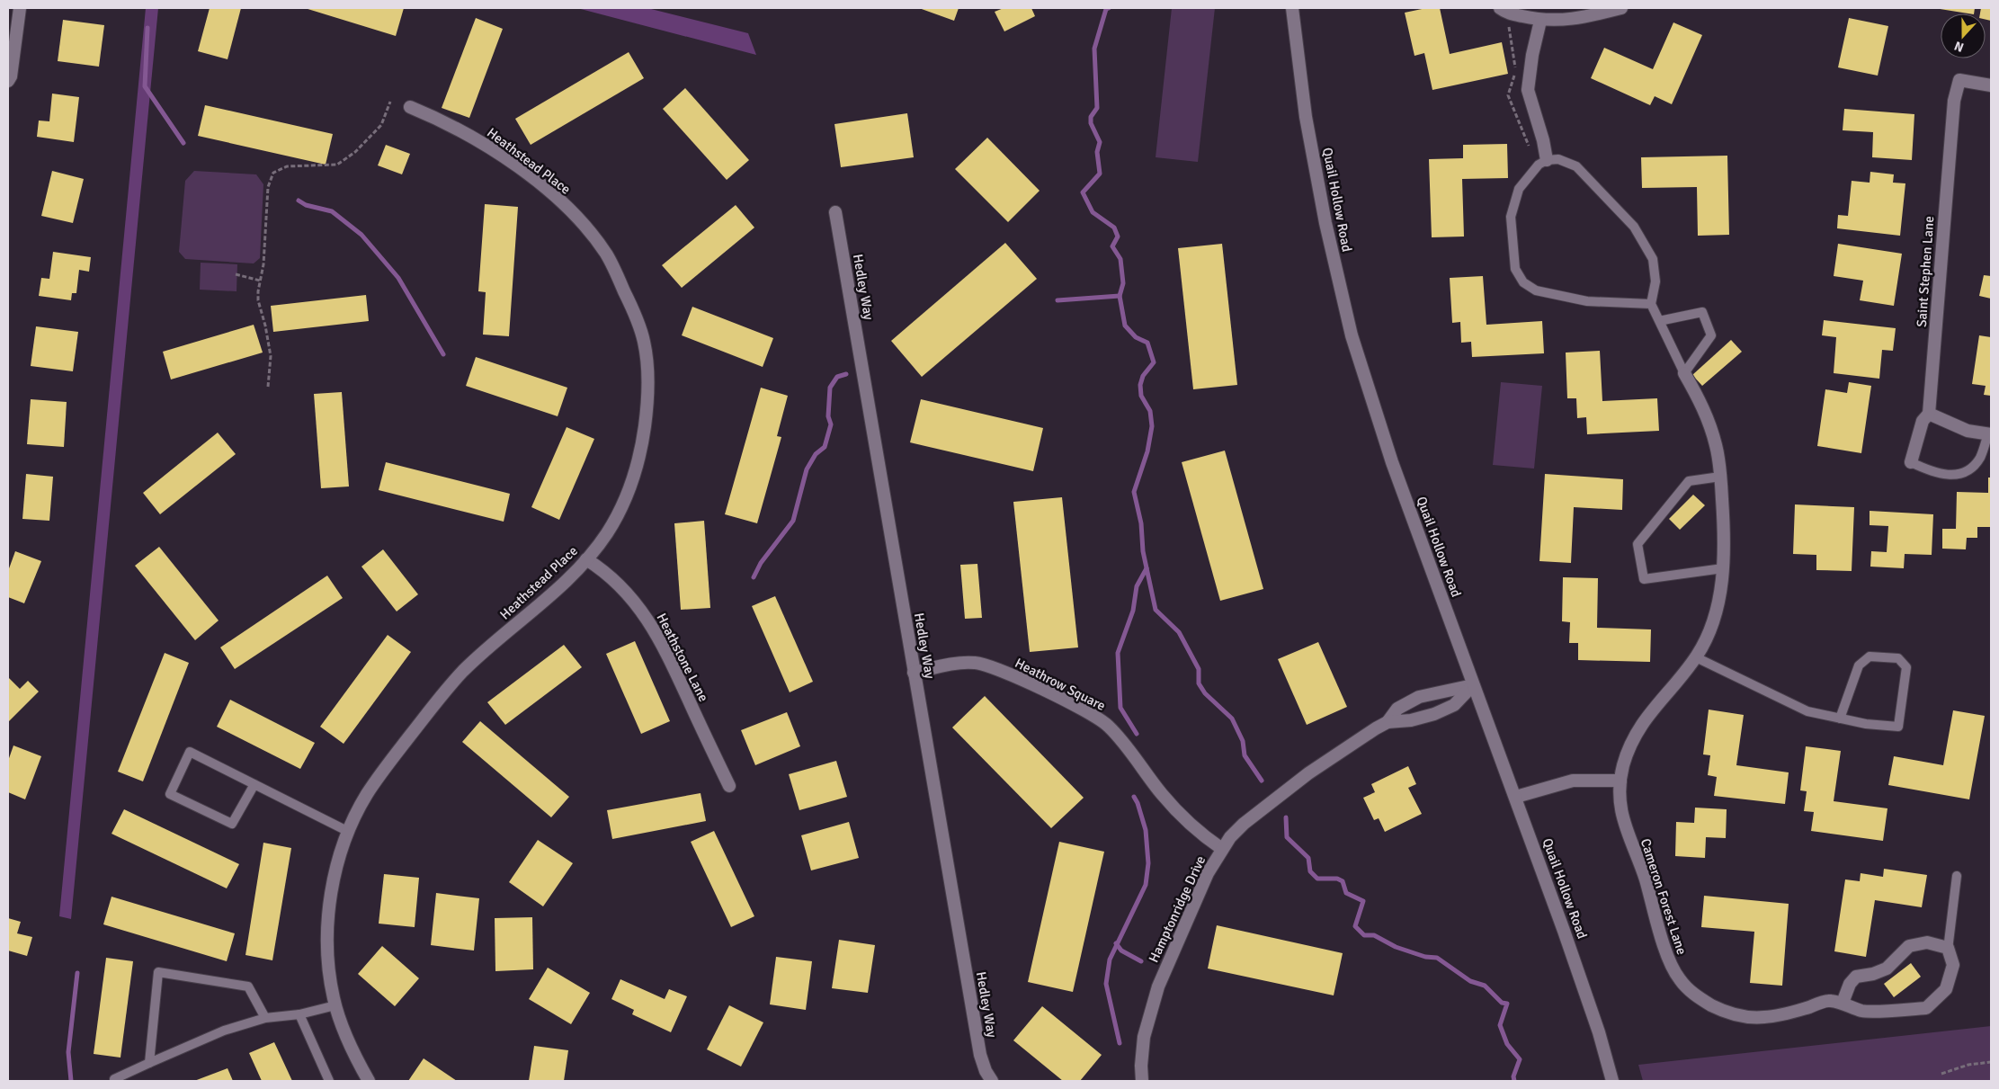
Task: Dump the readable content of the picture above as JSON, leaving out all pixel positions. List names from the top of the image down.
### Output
{
  "streets": {
    "street": [
      "Heathstead Place",
      "Quail Hollow Road",
      "Saint Stephen Lane",
      "Hedley Way",
      "Heathstone Lane",
      "Heathrow Square",
      "Cameron Forest Lane",
      "Hamptonridge Drive"
    ]
  },
  "crossings": [
    ["Heathstead Place", "Heathstone Lane"],
    ["Quail Hollow Road", "Hamptonridge Drive"],
    ["Hedley Way", "Heathrow Square"],
    ["Heathrow Square", "Hamptonridge Drive"]
  ],
  "north": "bottom"
}
